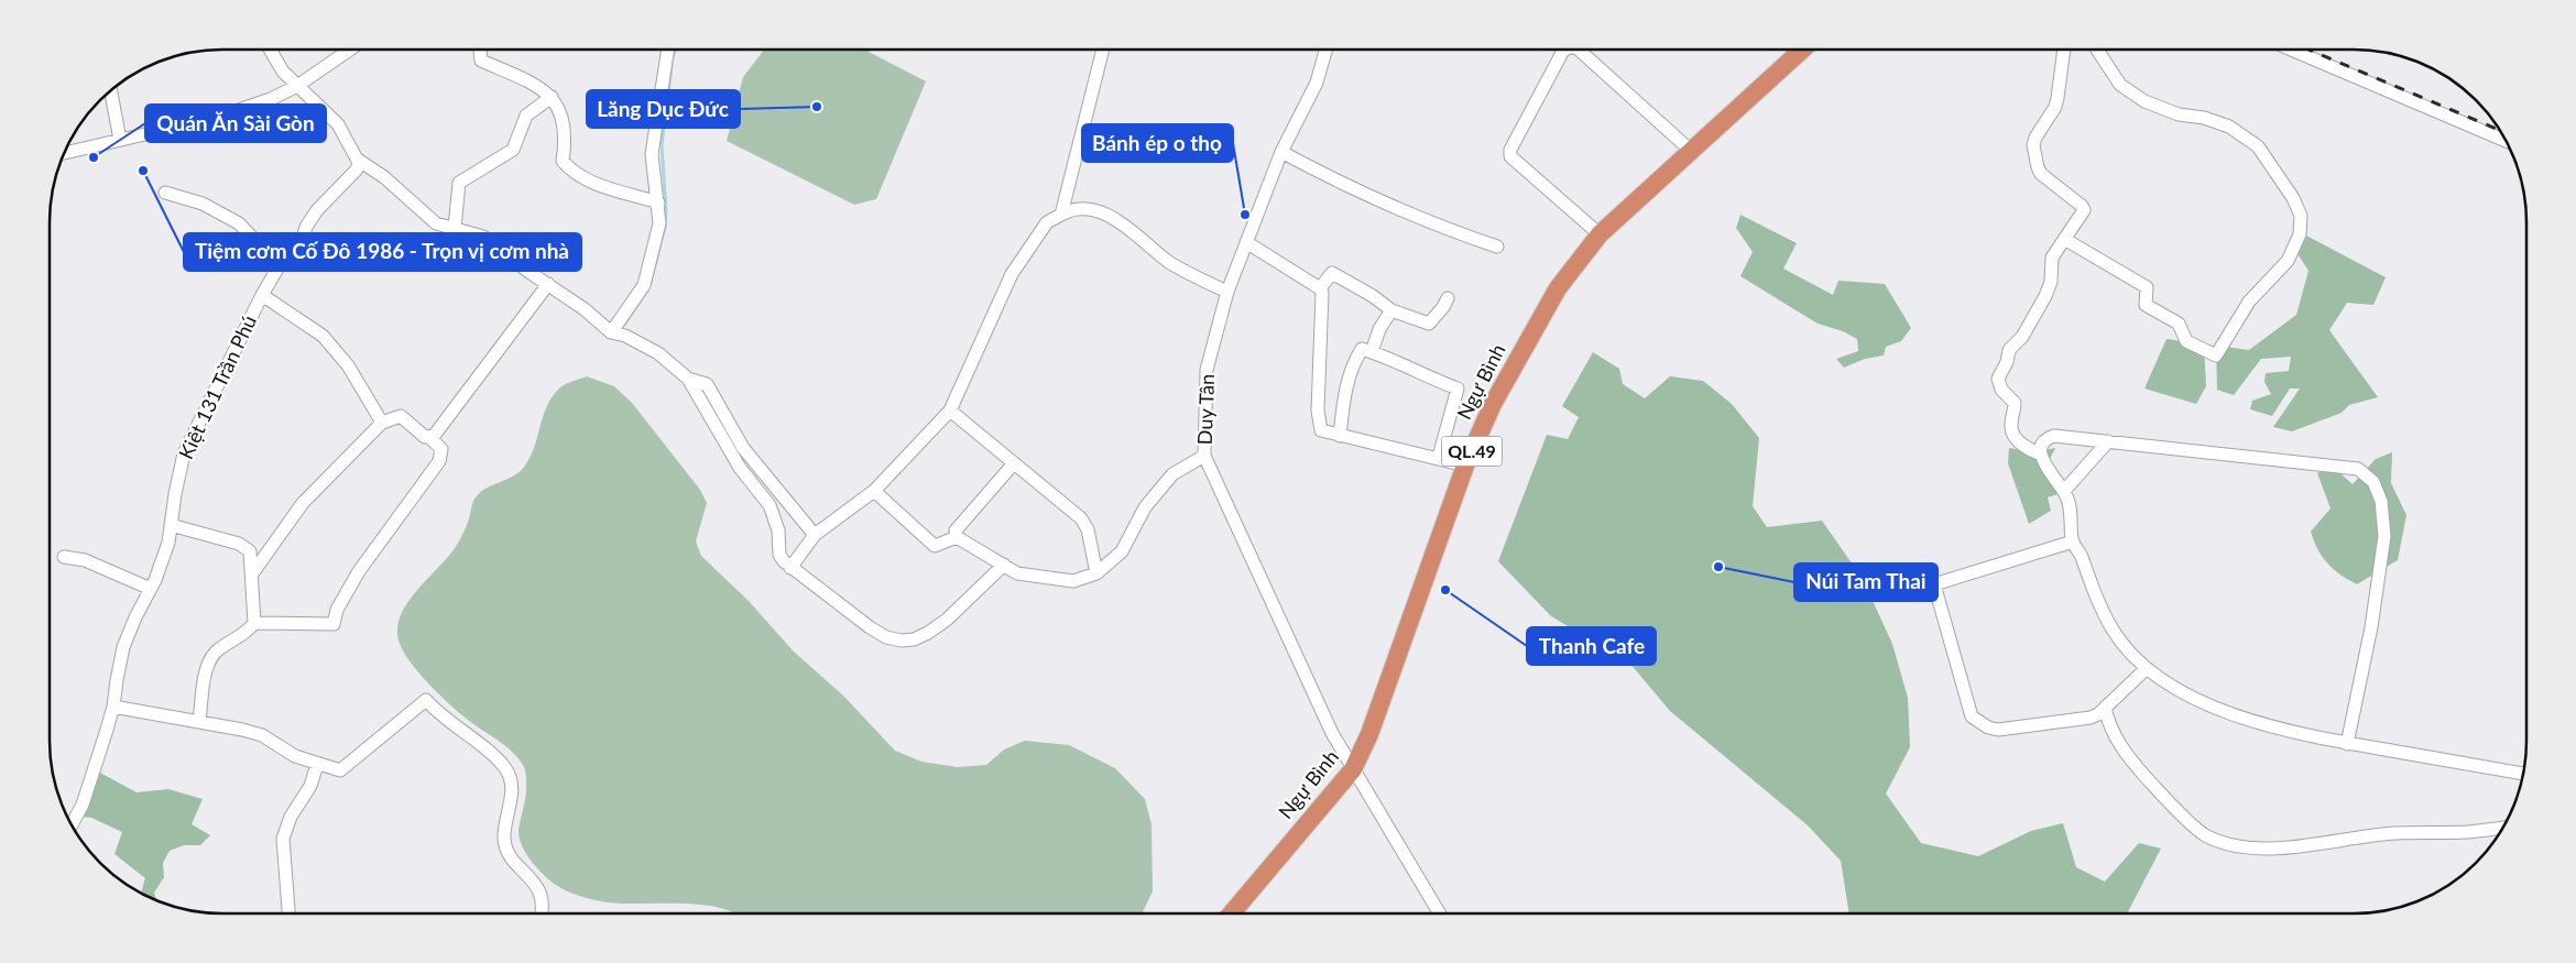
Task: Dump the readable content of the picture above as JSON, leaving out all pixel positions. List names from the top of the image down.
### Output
{
  "streets": {
    "highway": ["Ngự Bình", "QL.49"],
    "street": ["Kiệt 131 Trần Phú", "Duy Tân"]
  },
  "crossings": [
    ["Ngự Bình", "Duy Tân"]
  ],
  "places": [
    "Lăng Dục Đức",
    "Quán Ăn Sài Gòn",
    "Tiệm cơm Cố Đô 1986 - Trọn vị cơm nhà",
    "Bánh ép o thọ",
    "Núi Tam Thai",
    "Thanh Cafe"
  ]
}
